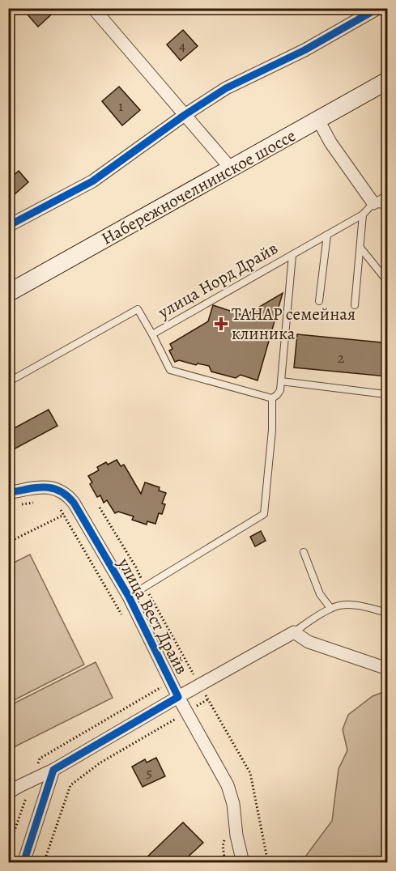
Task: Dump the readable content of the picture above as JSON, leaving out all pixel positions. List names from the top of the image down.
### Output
{
  "streets": {
    "main road": ["Набережночелнинское шоссе"],
    "street": ["улица Вест Драйв"],
    "lane": ["улица Норд Драйв"]
  },
  "places": {
    "health": ["ТАНАР семейная клиника"]
  },
  "house_numbers": [
    "4",
    "1",
    "2",
    "5"
  ]
}
